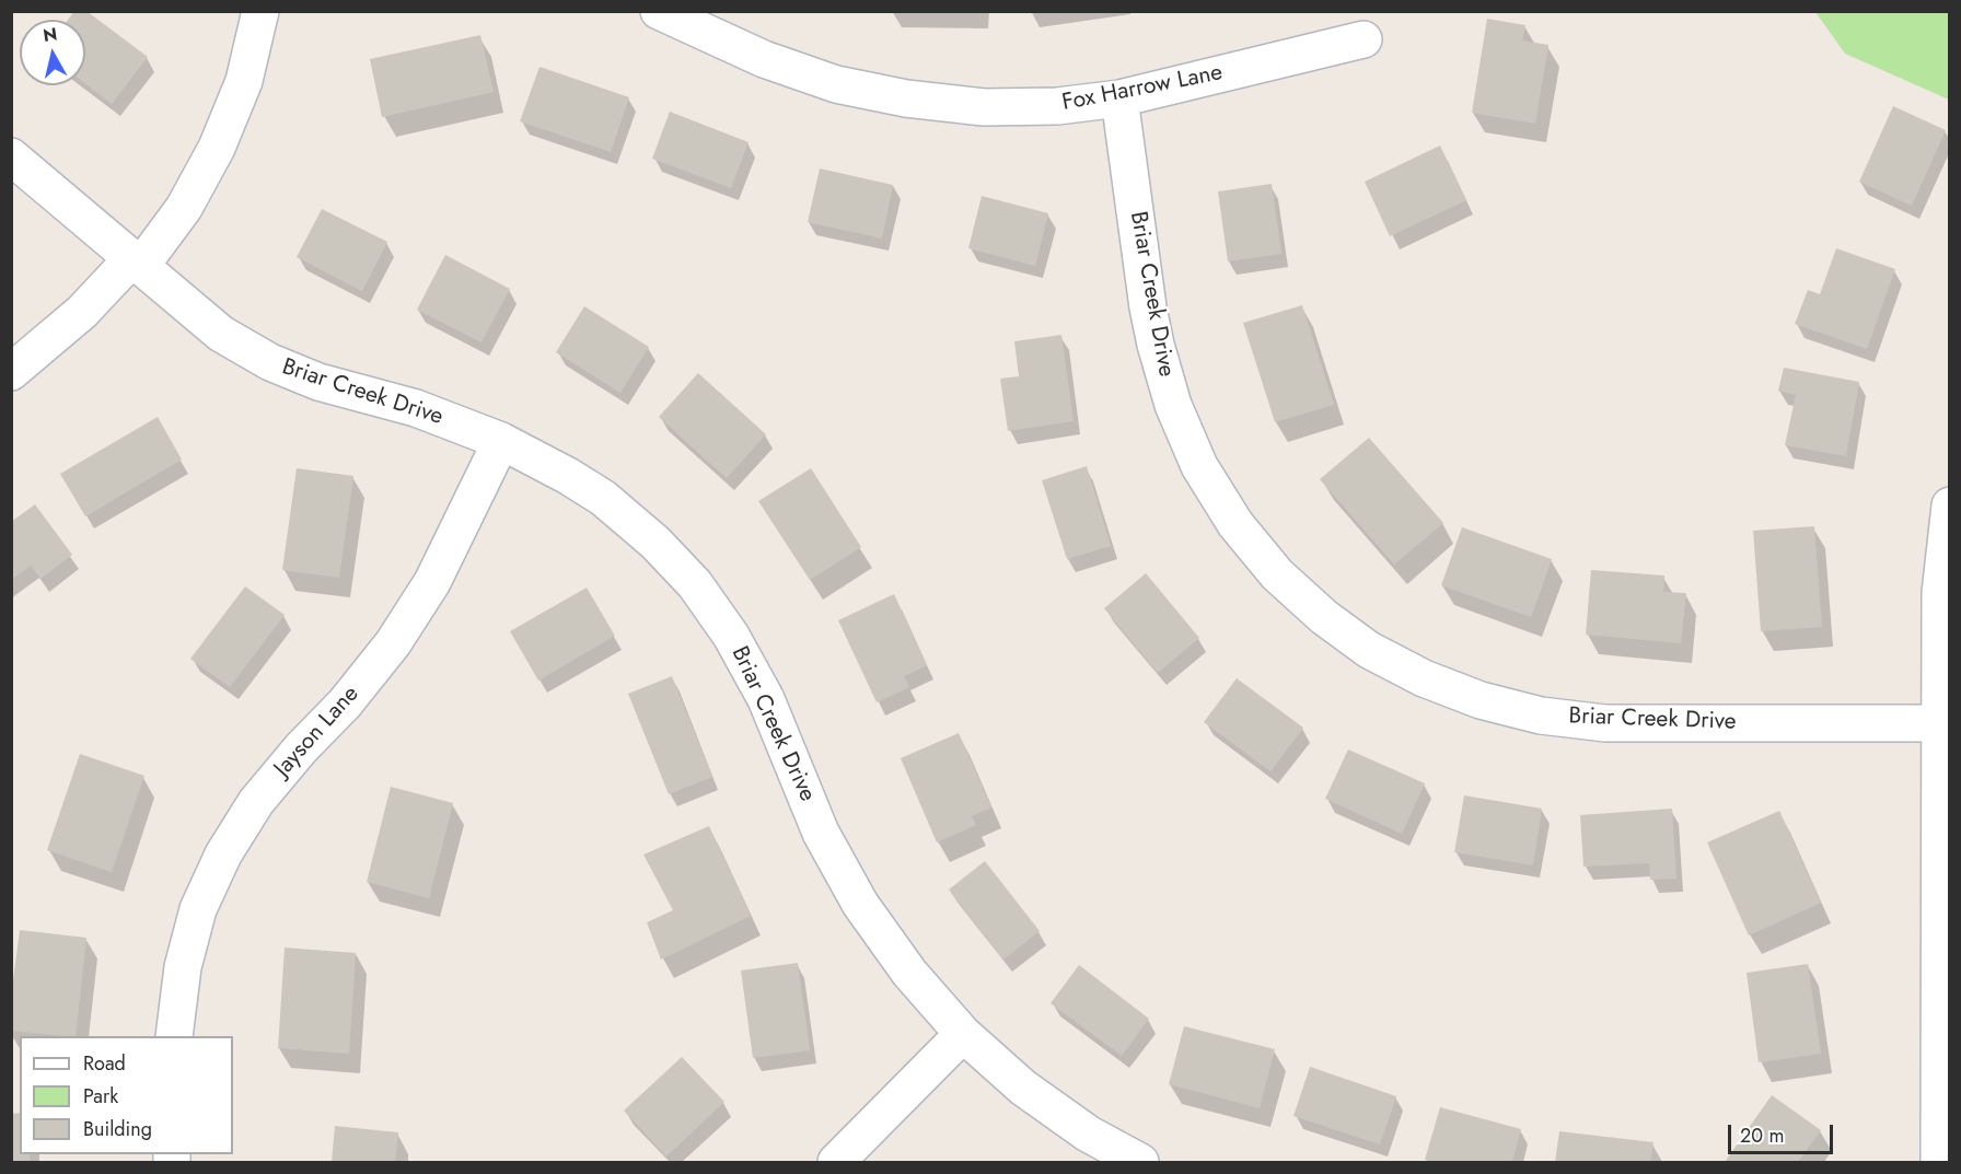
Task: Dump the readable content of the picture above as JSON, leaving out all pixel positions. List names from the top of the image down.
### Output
{
  "streets": {
    "street": ["Fox Harrow Lane", "Briar Creek Drive", "Jayson Lane"]
  },
  "crossings": [
    ["Fox Harrow Lane", "Briar Creek Drive"],
    ["Briar Creek Drive", "Jayson Lane"]
  ],
  "legend": ["Road", "Park", "Building"],
  "scale_bar": "20 m",
  "north": "top"
}
